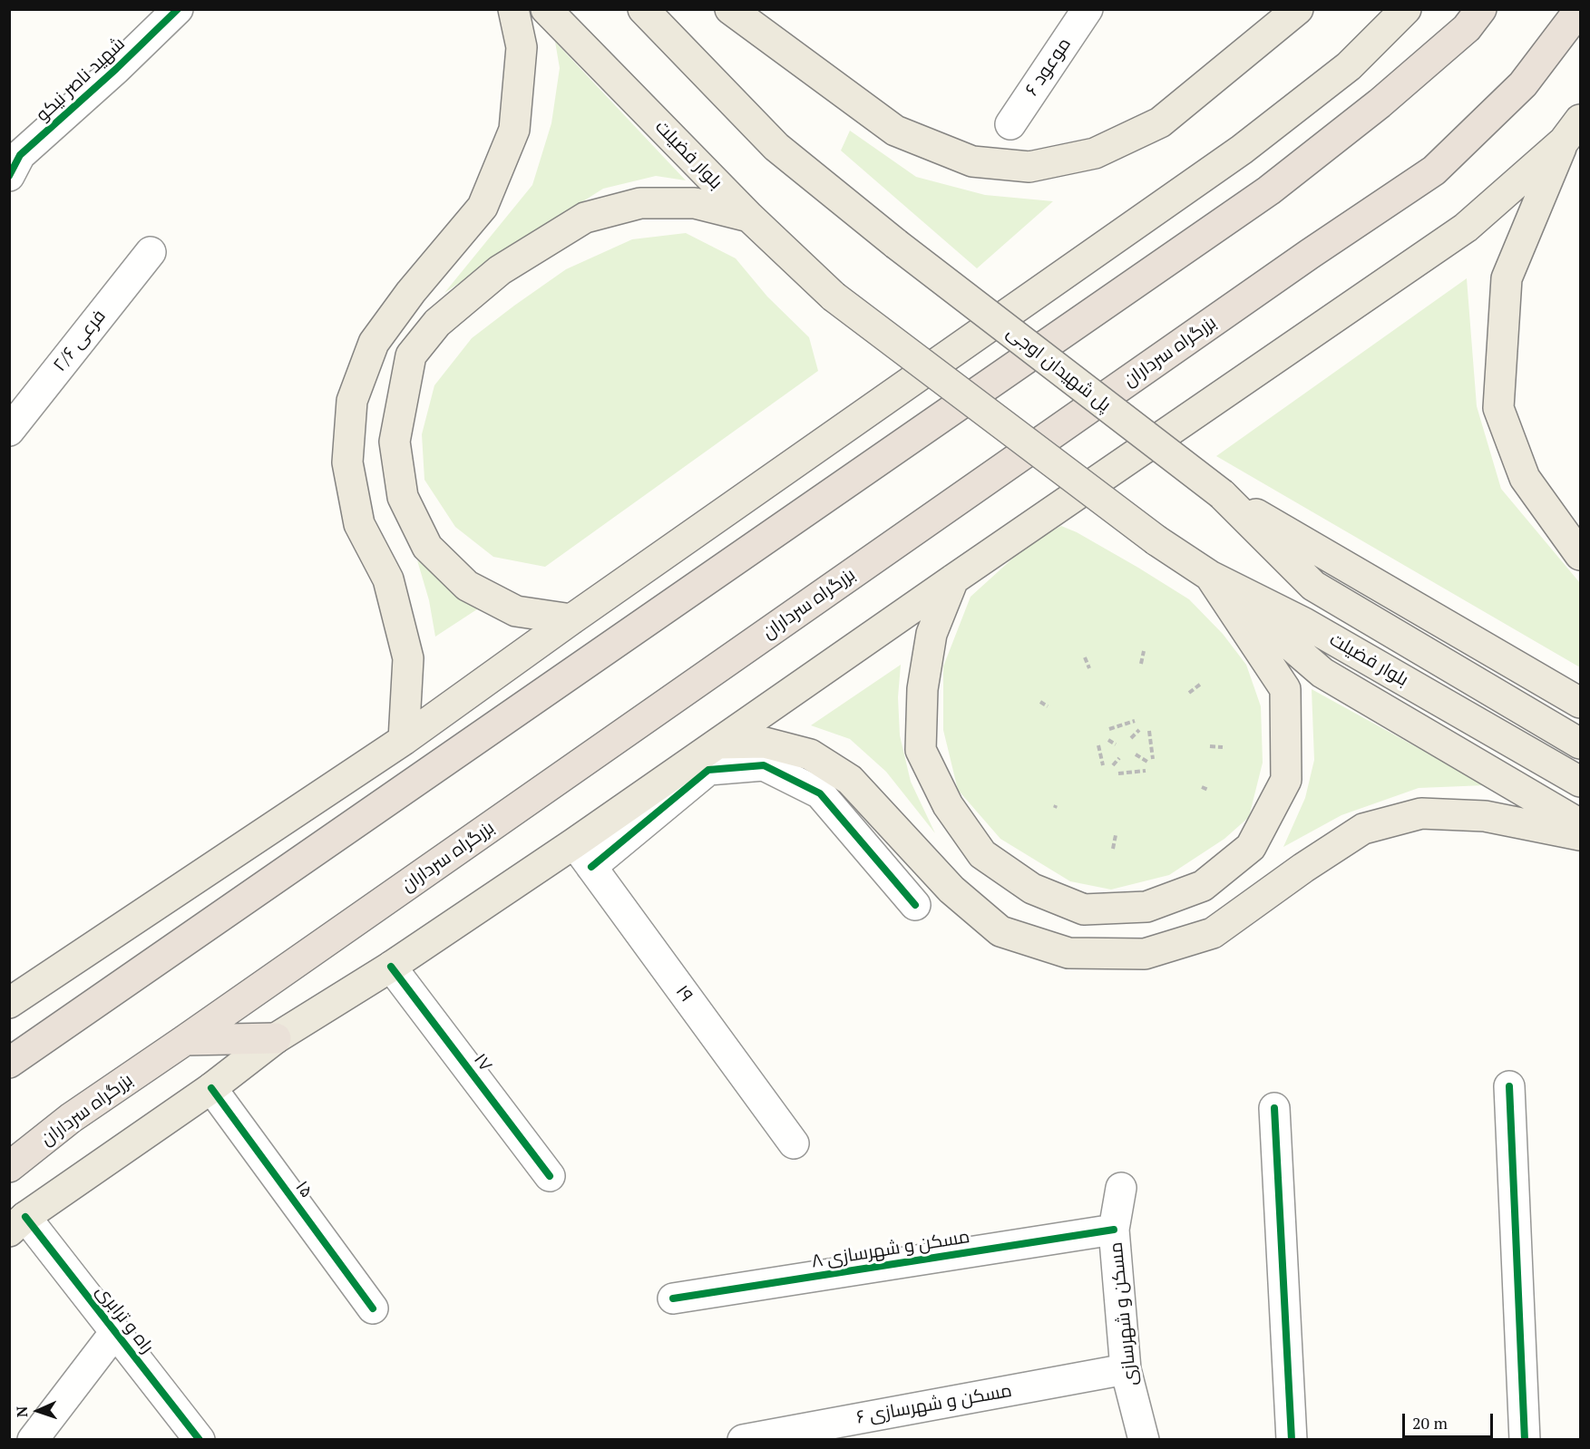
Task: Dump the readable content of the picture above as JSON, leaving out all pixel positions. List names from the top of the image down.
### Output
{
  "streets": {
    "highway": ["بزرگراه سرداران"],
    "main road": ["بلوار فضیلت", "پل شهیدان اوجی"],
    "street": [
      "موعود ۶",
      "شهید ناصر نیکو",
      "فرعی ۲/۶",
      "۱۹",
      "۱۷",
      "۱۵",
      "مسکن و شهرسازی ۸",
      "مسکن و شهرسازی",
      "راه و ترابری",
      "مسکن و شهرسازی ۶"
    ]
  },
  "crossings": [
    ["بلوار فضیلت", "پل شهیدان اوجی"],
    ["مسکن و شهرسازی ۸", "مسکن و شهرسازی"],
    ["مسکن و شهرسازی", "مسکن و شهرسازی ۶"]
  ],
  "scale_bar": "20 m",
  "north": "left"
}
